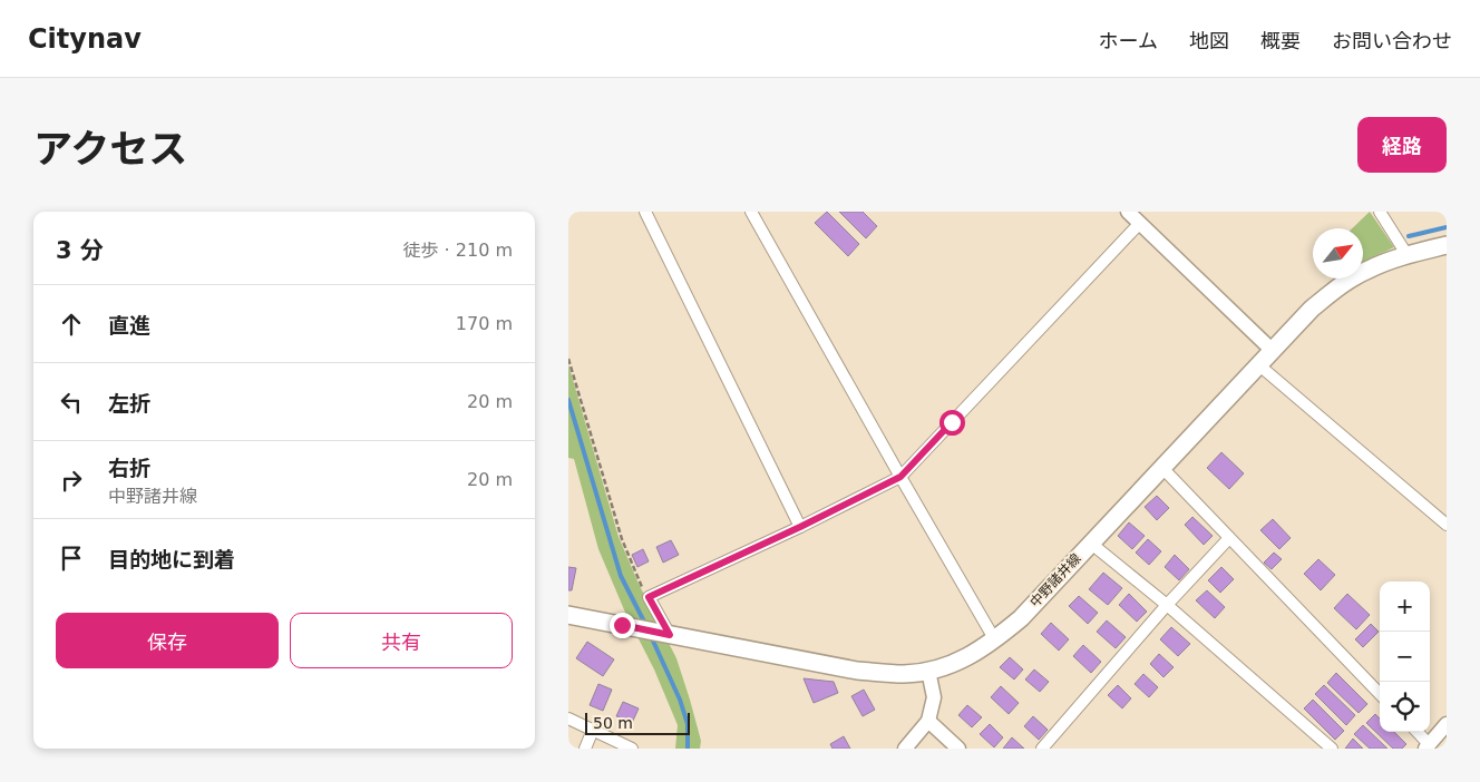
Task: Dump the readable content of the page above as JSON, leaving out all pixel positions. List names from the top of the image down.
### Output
{
  "streets": {
    "main road": ["中野諸井線"]
  },
  "scale_bar": "50 m",
  "north": "top right",
  "page": {
    "header": "Citynav",
    "nav": [
      "ホーム",
      "地図",
      "概要",
      "お問い合わせ"
    ],
    "title": "アクセス",
    "buttons": [
      "経路",
      ["保存", "共有"]
    ],
    "heading": ["3 分", "徒歩 · 210 m"],
    "list": [
      ["直進", "170 m"],
      ["左折", "20 m"],
      ["右折", "中野諸井線", "20 m"],
      "目的地に到着"
    ],
    "map_buttons": ["+", "−"],
    "scale": "50 m"
  }
}
